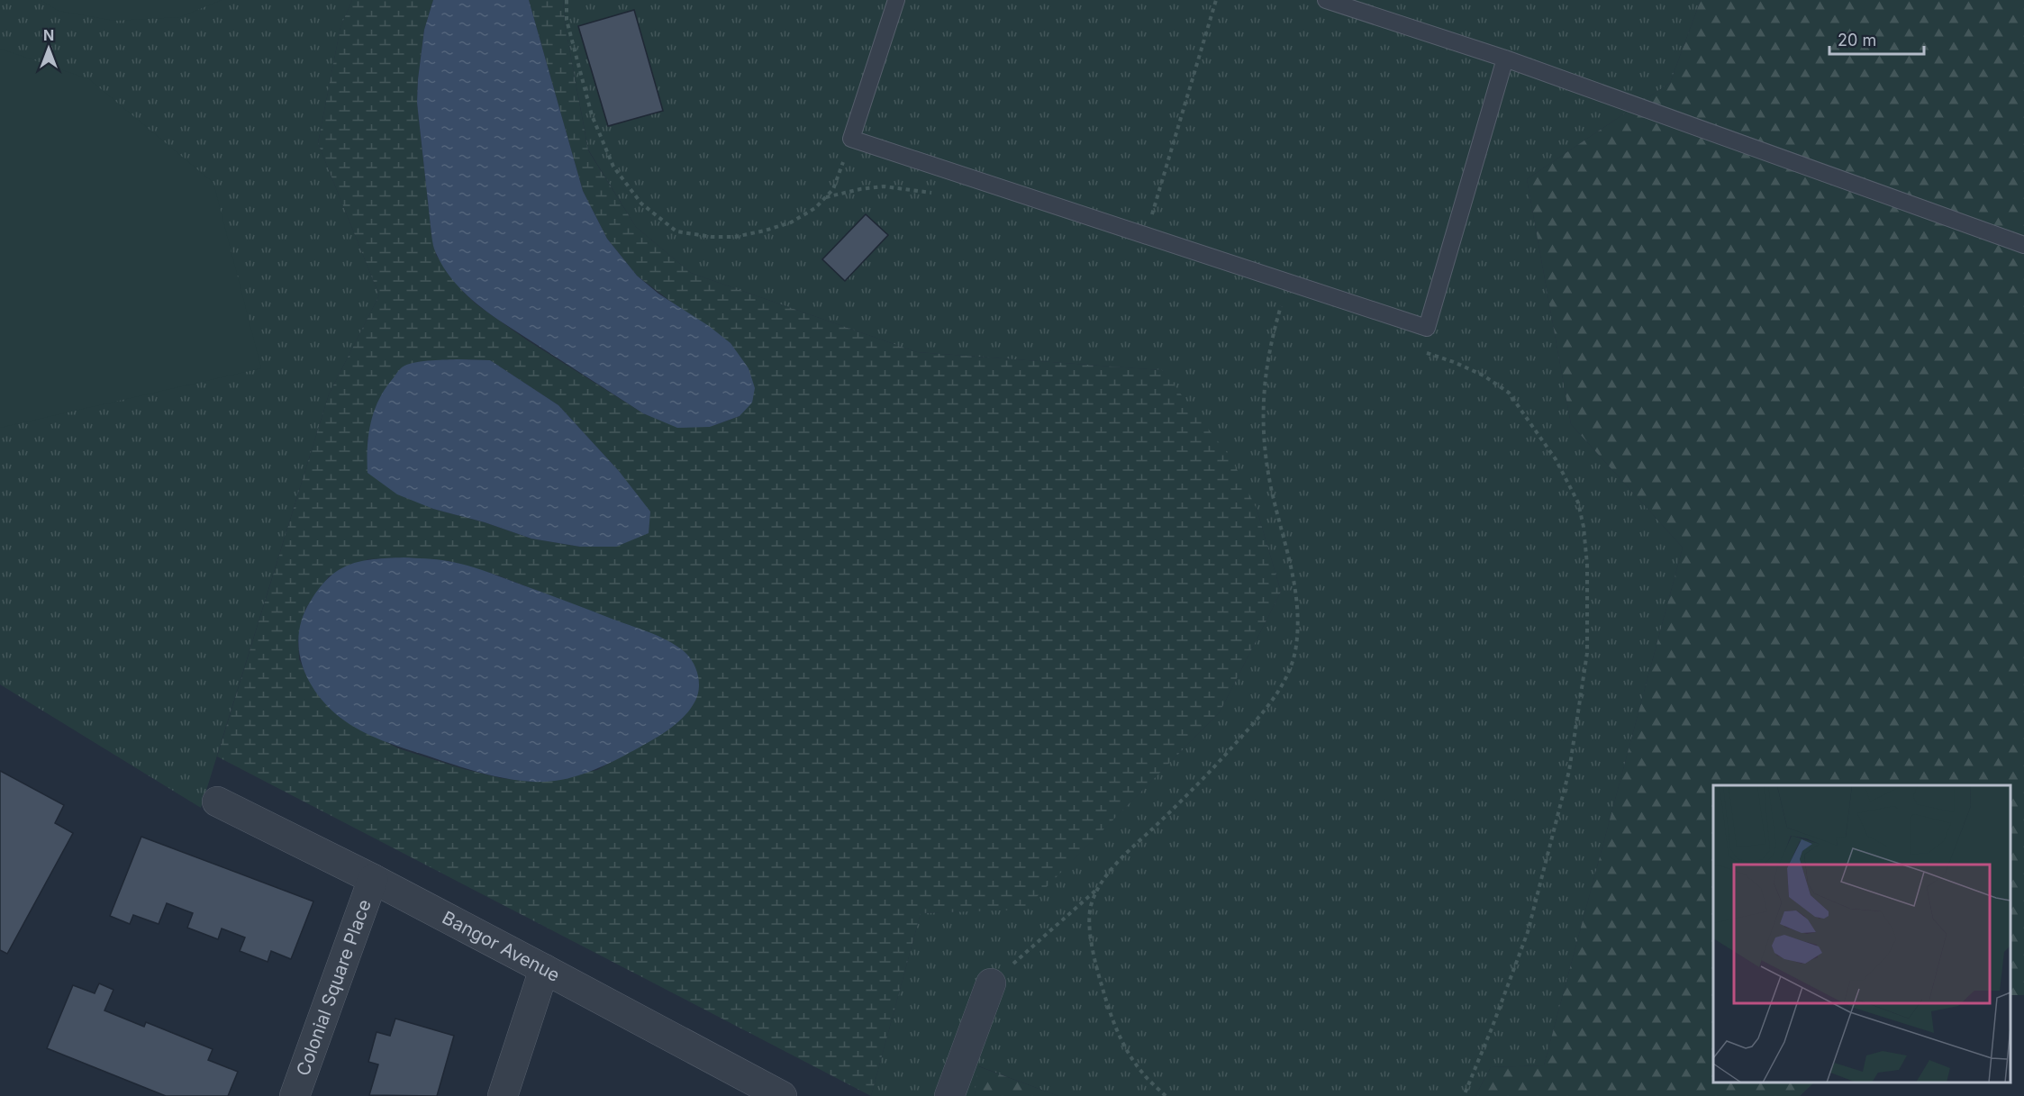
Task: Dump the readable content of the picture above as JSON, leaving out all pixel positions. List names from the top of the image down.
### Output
{
  "streets": {
    "street": ["Bangor Avenue", "Colonial Square Place"]
  },
  "crossings": [
    ["Bangor Avenue", "Colonial Square Place"]
  ],
  "scale_bar": "20 m",
  "north": "top"
}
